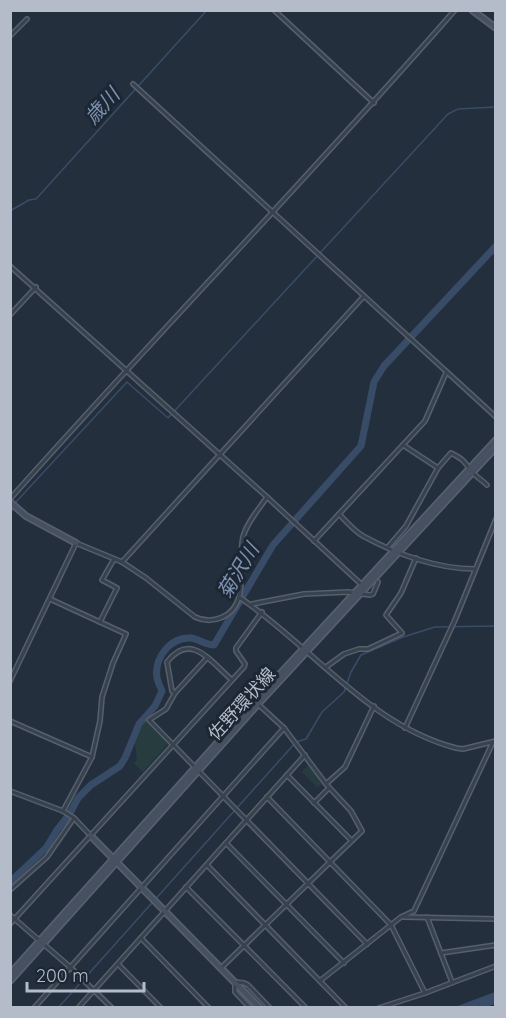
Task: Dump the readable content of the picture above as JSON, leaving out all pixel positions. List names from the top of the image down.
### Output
{
  "streets": {
    "main road": ["佐野環状線"]
  },
  "water": ["歳川", "菊沢川"],
  "scale_bar": "200 m"
}
